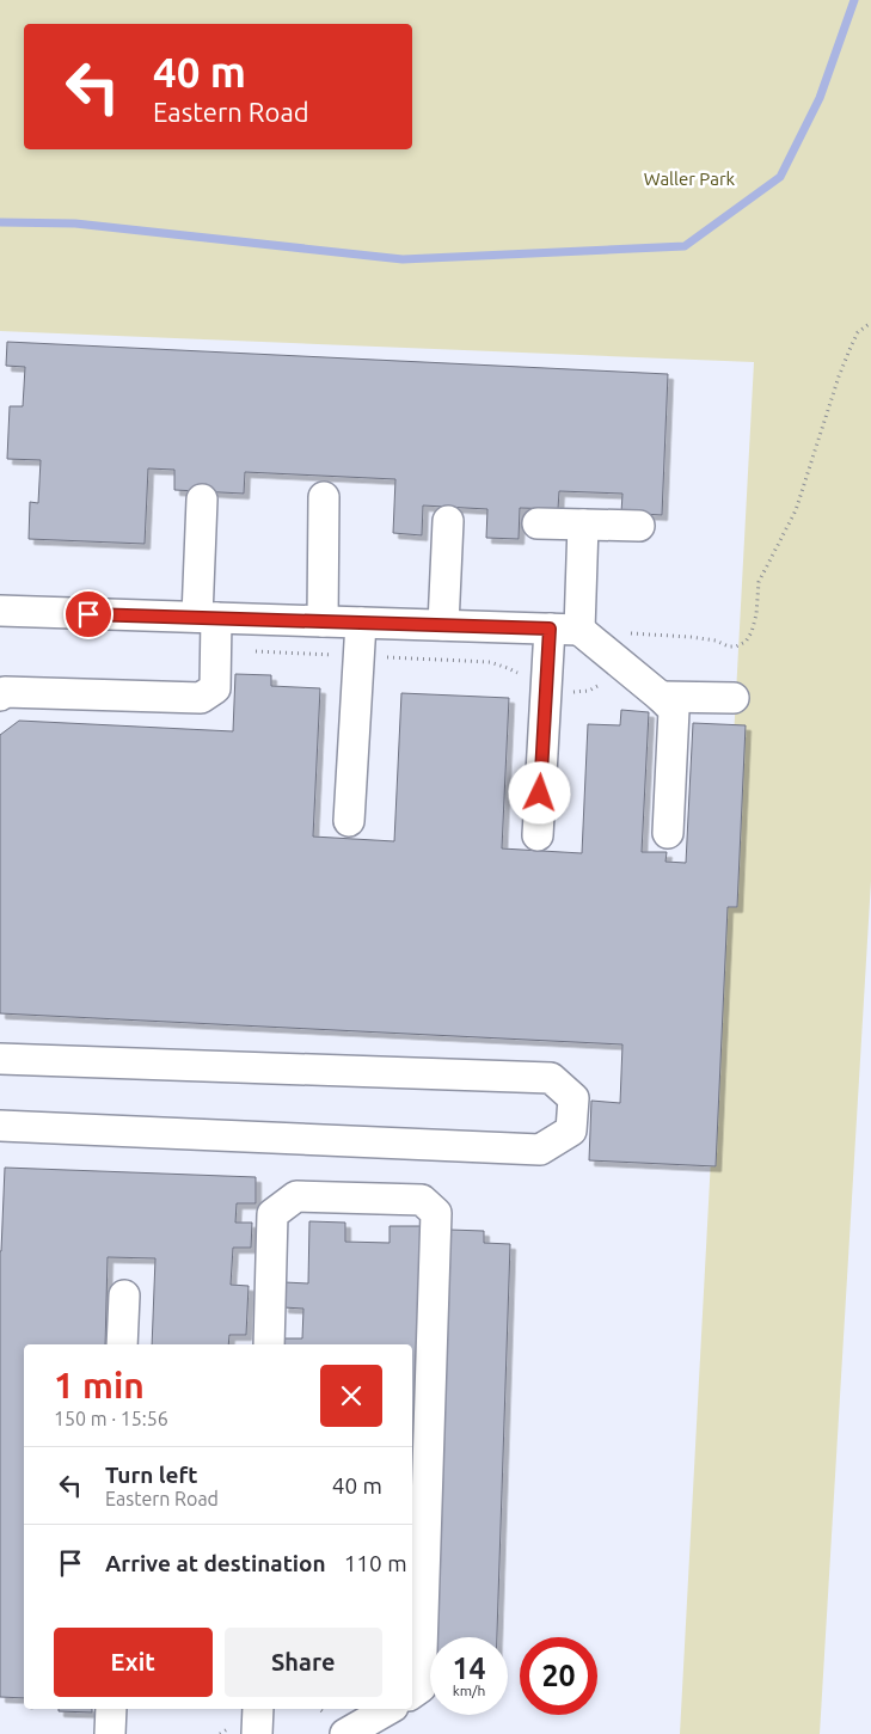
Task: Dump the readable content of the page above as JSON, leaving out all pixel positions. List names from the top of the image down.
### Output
{
  "parks": ["Waller Park"],
  "page": {
    "turn": ["40 m", "Eastern Road"],
    "heading": ["1 min", "150 m · 15:56"],
    "list": [
      {
        "name": "Turn left",
        "note": "Eastern Road",
        "value": "40 m"
      },
      {
        "name": "Arrive at destination",
        "value": "110 m"
      }
    ],
    "buttons": ["Exit", "Share"],
    "speed": "14 km/h",
    "limit": "20"
  }
}
